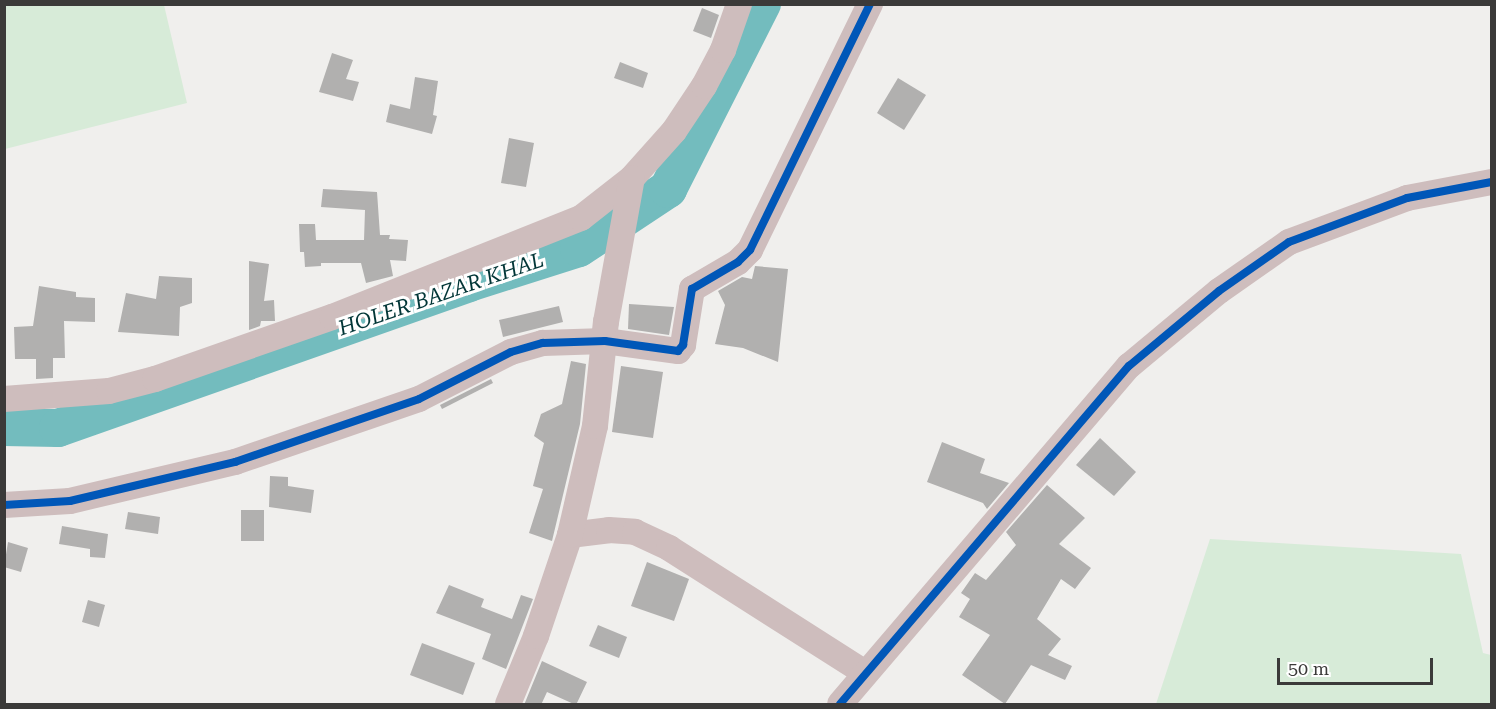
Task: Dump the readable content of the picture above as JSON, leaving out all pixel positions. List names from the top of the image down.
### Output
{
  "water": ["HOLER BAZAR KHAL"],
  "scale_bar": "50 m"
}
